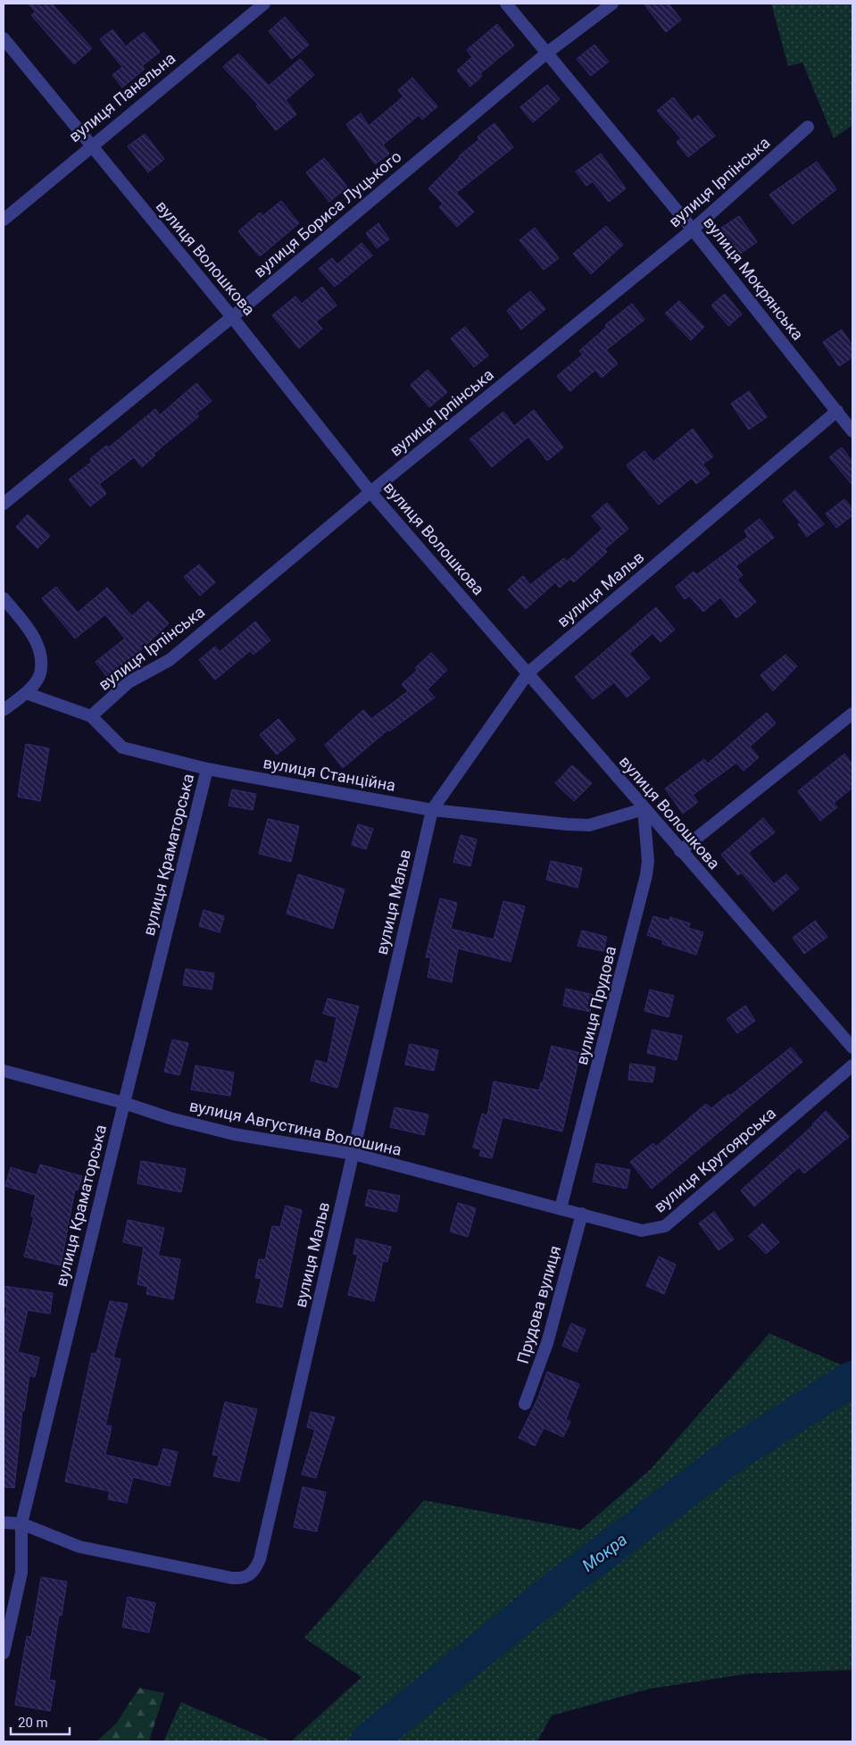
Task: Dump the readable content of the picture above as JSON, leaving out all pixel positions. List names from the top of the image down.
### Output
{
  "streets": {
    "street": [
      "вулиця Панельна",
      "вулиця Ірпінська",
      "вулиця Бориса Луцького",
      "вулиця Волошкова",
      "вулиця Мокрянська",
      "вулиця Мальв",
      "вулиця Станційна",
      "вулиця Краматорська",
      "вулиця Прудова",
      "вулиця Августина Волошина",
      "вулиця Крутоярська",
      "Прудова вулиця"
    ]
  },
  "crossings": [
    ["вулиця Панельна", "вулиця Волошкова"],
    ["вулиця Ірпінська", "вулиця Волошкова"],
    ["вулиця Ірпінська", "вулиця Мокрянська"],
    ["вулиця Ірпінська", "вулиця Станційна"],
    ["вулиця Бориса Луцького", "вулиця Волошкова"],
    ["вулиця Бориса Луцького", "вулиця Мокрянська"],
    ["вулиця Волошкова", "вулиця Мальв"],
    ["вулиця Волошкова", "вулиця Станційна"],
    ["вулиця Волошкова", "вулиця Прудова"],
    ["вулиця Мокрянська", "вулиця Мальв"],
    ["вулиця Мальв", "вулиця Станційна"],
    ["вулиця Мальв", "вулиця Краматорська"],
    ["вулиця Мальв", "вулиця Августина Волошина"],
    ["вулиця Станційна", "вулиця Краматорська"],
    ["вулиця Станційна", "вулиця Прудова"],
    ["вулиця Краматорська", "вулиця Августина Волошина"],
    ["вулиця Прудова", "вулиця Августина Волошина"],
    ["вулиця Августина Волошина", "вулиця Крутоярська"],
    ["вулиця Августина Волошина", "Прудова вулиця"],
    ["вулиця Крутоярська", "Прудова вулиця"]
  ],
  "water": ["Мокра"],
  "scale_bar": "20 m"
}
